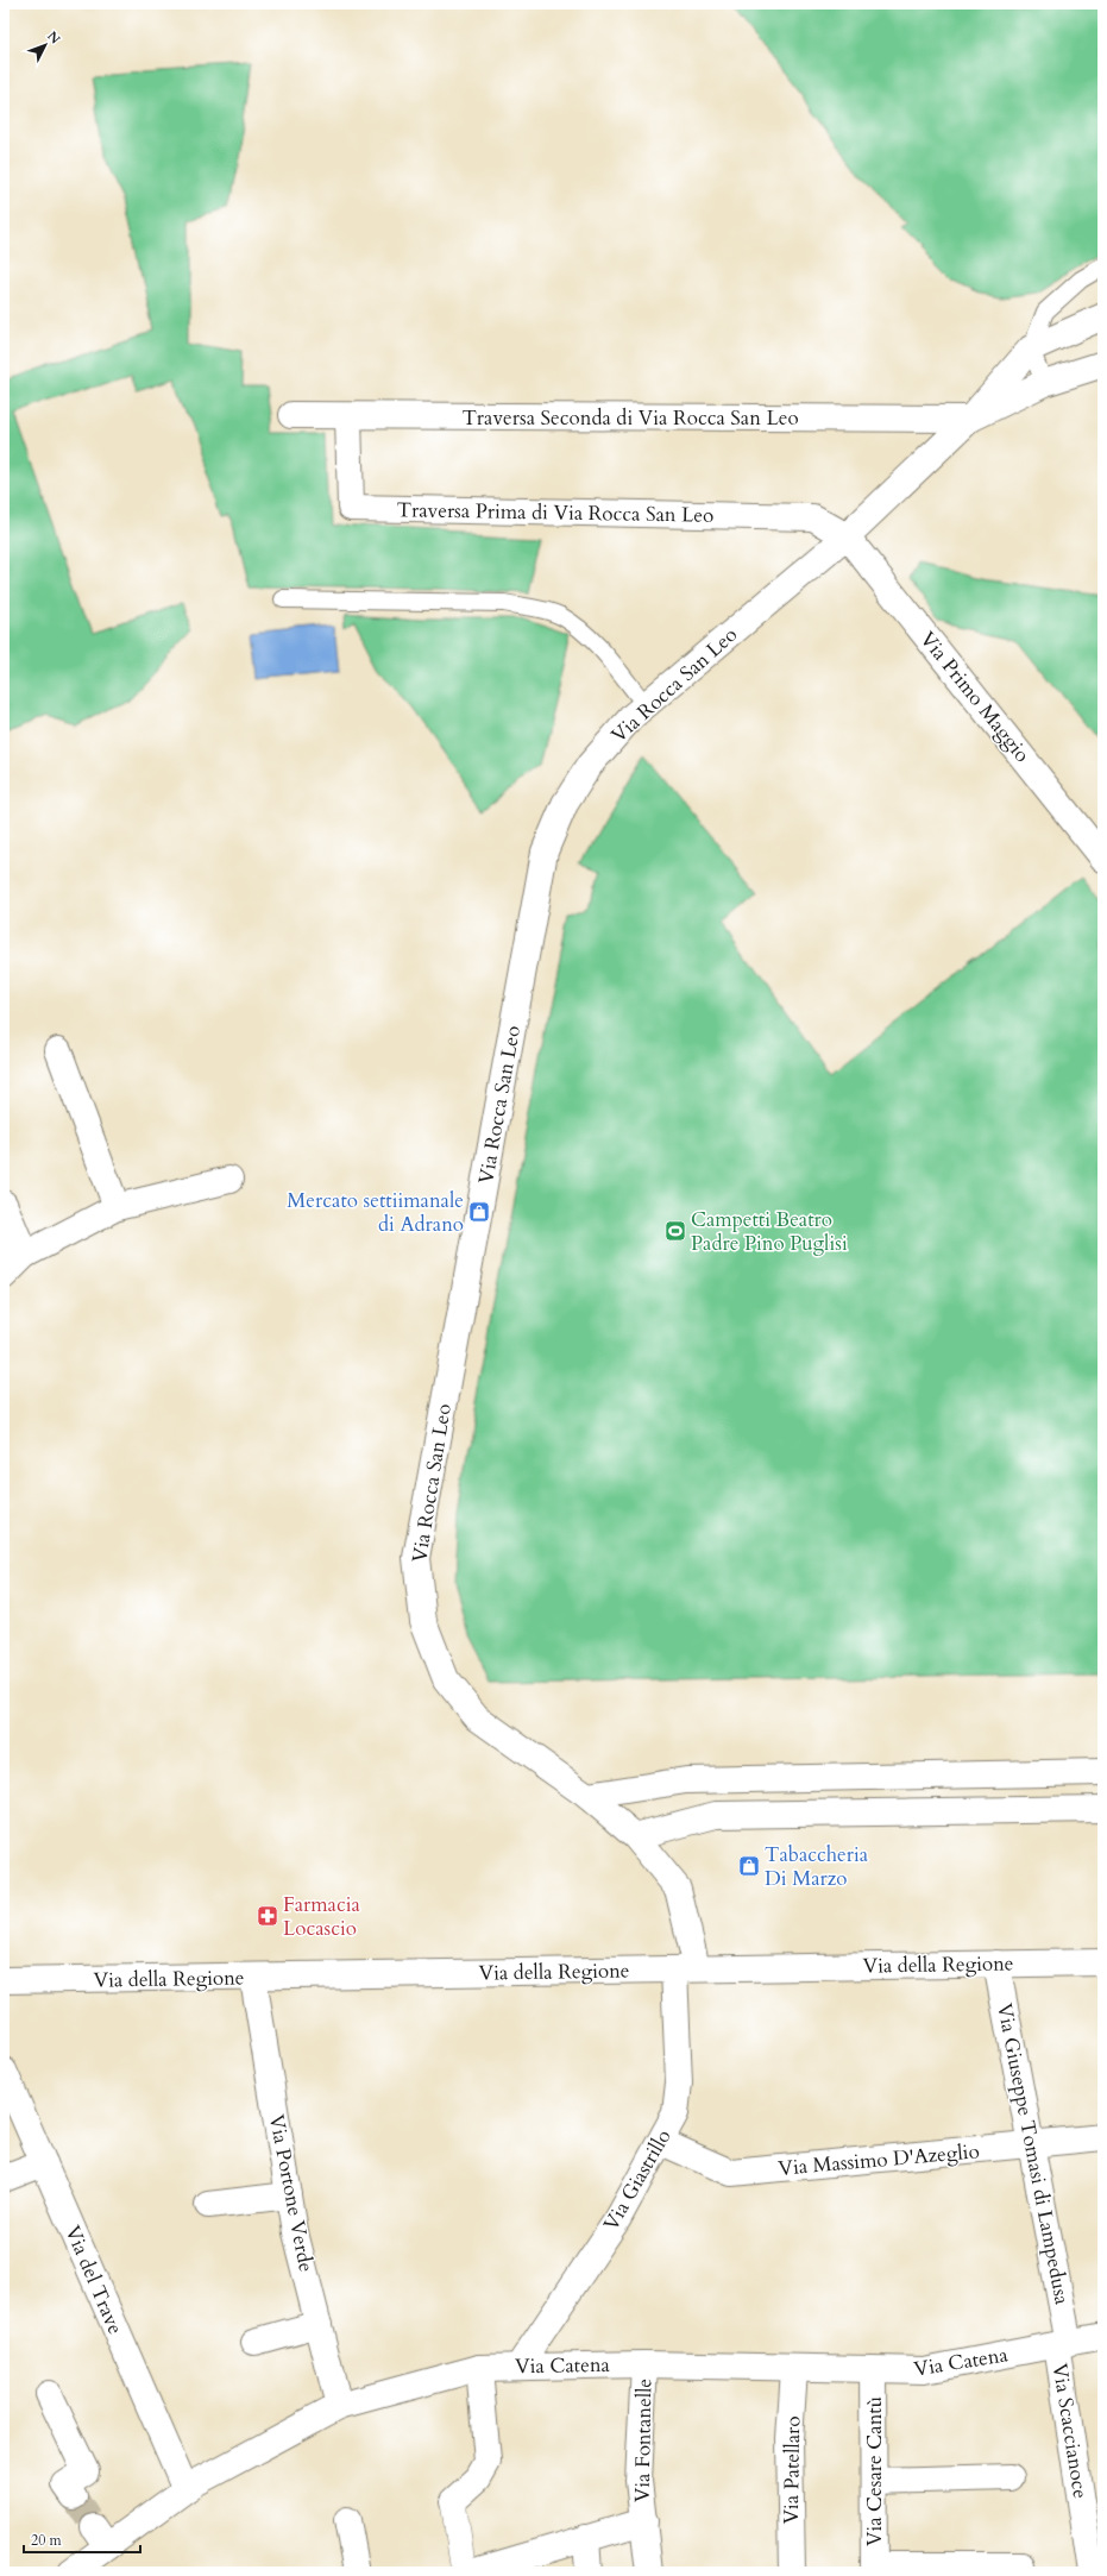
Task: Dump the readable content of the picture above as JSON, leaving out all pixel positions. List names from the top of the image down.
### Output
{
  "streets": {
    "street": [
      "Traversa Seconda di Via Rocca San Leo",
      "Traversa Prima di Via Rocca San Leo",
      "Via Rocca San Leo",
      "Via Primo Maggio",
      "Via della Regione",
      "Via Giuseppe Tomasi di Lampedusa",
      "Via Massimo D'Azeglio",
      "Via Giastrillo",
      "Via Portone Verde",
      "Via del Trave",
      "Via Catena",
      "Via Scaccianoce",
      "Via Fontanelle",
      "Via Patellaro",
      "Via Cesare Cantù"
    ]
  },
  "crossings": [
    ["Traversa Seconda di Via Rocca San Leo", "Traversa Prima di Via Rocca San Leo"],
    ["Traversa Seconda di Via Rocca San Leo", "Via Rocca San Leo"],
    ["Traversa Prima di Via Rocca San Leo", "Via Rocca San Leo"],
    ["Traversa Prima di Via Rocca San Leo", "Via Primo Maggio"],
    ["Via Rocca San Leo", "Via Primo Maggio"],
    ["Via Rocca San Leo", "Via della Regione"],
    ["Via Rocca San Leo", "Via Giastrillo"],
    ["Via della Regione", "Via Giuseppe Tomasi di Lampedusa"],
    ["Via della Regione", "Via Giastrillo"],
    ["Via della Regione", "Via Portone Verde"],
    ["Via Giuseppe Tomasi di Lampedusa", "Via Massimo D'Azeglio"],
    ["Via Giuseppe Tomasi di Lampedusa", "Via Catena"],
    ["Via Giuseppe Tomasi di Lampedusa", "Via Scaccianoce"],
    ["Via Massimo D'Azeglio", "Via Giastrillo"],
    ["Via Giastrillo", "Via Catena"],
    ["Via Portone Verde", "Via Catena"],
    ["Via del Trave", "Via Catena"],
    ["Via Catena", "Via Scaccianoce"],
    ["Via Catena", "Via Fontanelle"],
    ["Via Catena", "Via Patellaro"],
    ["Via Catena", "Via Cesare Cantù"]
  ],
  "places": {
    "shop": ["Mercato settiimanale di Adrano", "Tabaccheria Di Marzo"],
    "sports": ["Campetti Beatro Padre Pino Puglisi"],
    "pharmacy": ["Farmacia Locascio"]
  },
  "scale_bar": "20 m",
  "north": "top right"
}
